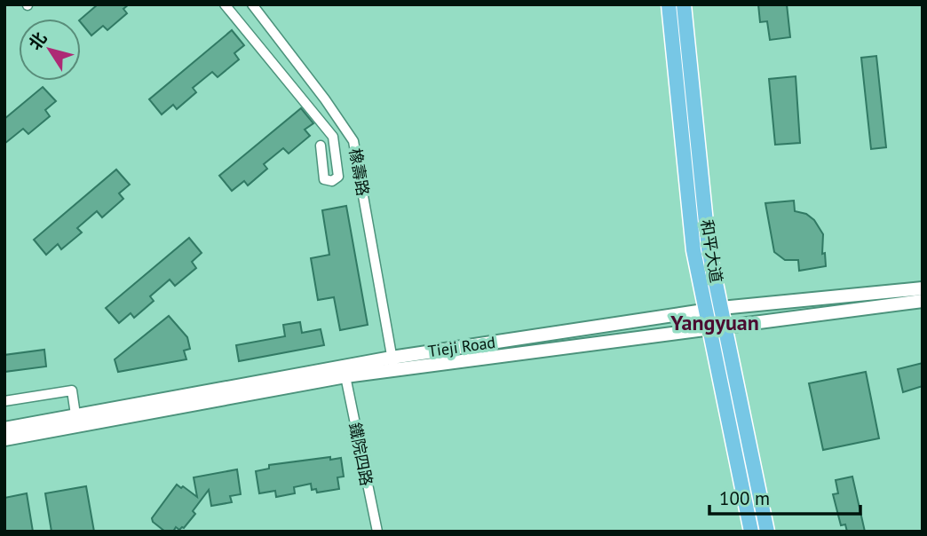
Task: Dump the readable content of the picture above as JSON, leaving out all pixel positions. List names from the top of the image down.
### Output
{
  "streets": {
    "main road": ["和平大道", "Tieji Road"],
    "street": ["橡壽路", "鐵院四路"]
  },
  "crossings": [
    ["橡壽路", "Tieji Road"],
    ["和平大道", "Tieji Road"],
    ["Tieji Road", "鐵院四路"]
  ],
  "districts": ["Yangyuan"],
  "scale_bar": "100 m",
  "north": "top left"
}
